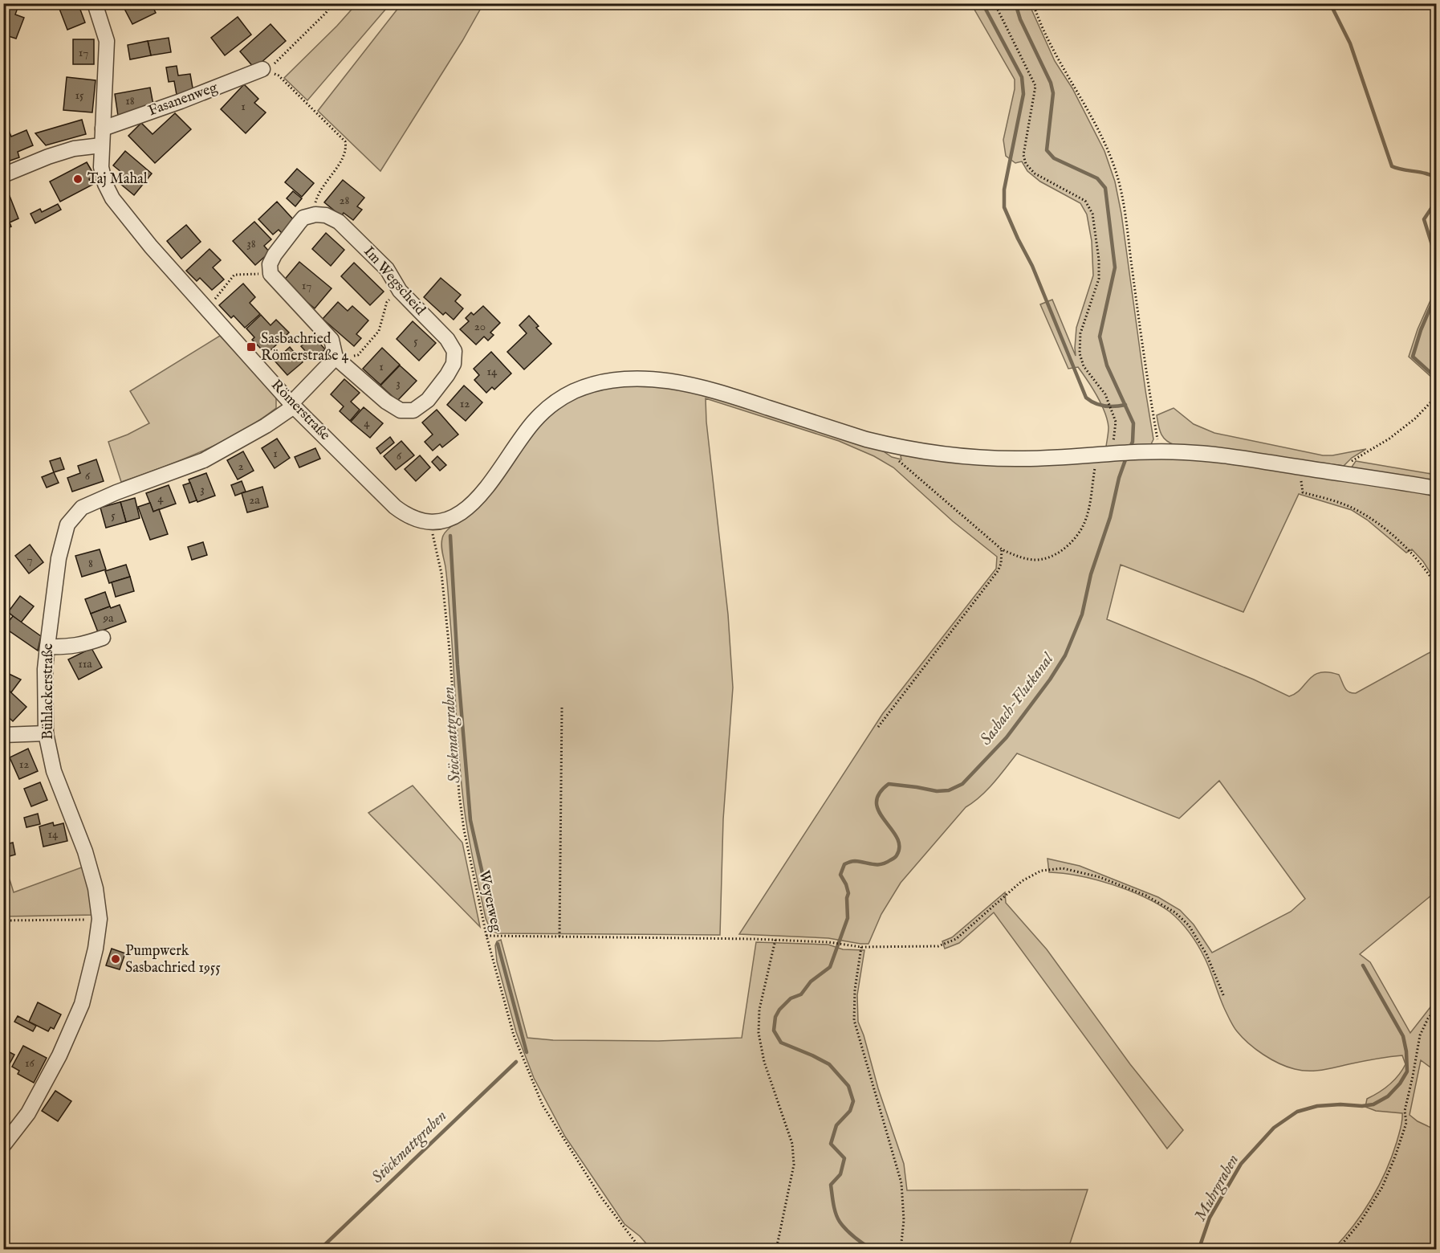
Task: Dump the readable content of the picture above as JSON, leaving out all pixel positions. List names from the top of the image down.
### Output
{
  "streets": {
    "street": [
      "Fasanenweg",
      "Im Wegscheid",
      "Römerstraße",
      "Bühlackerstraße"
    ],
    "path": ["Weyerweg"]
  },
  "crossings": [
    ["Fasanenweg", "Römerstraße"],
    ["Römerstraße", "Bühlackerstraße"],
    ["Römerstraße", "Weyerweg"]
  ],
  "water": ["Sasbach-Flutkanal", "Stöckmattgraben", "Muhrgraben"],
  "places": {
    "other": ["Taj Mahal", "Pumpwerk Sasbachried 1955"],
    "transit": ["Sasbachried Römerstraße 4"]
  },
  "house_numbers": [
    "17",
    "15",
    "18",
    "1",
    "28",
    "38",
    "17",
    "20",
    "5",
    "1",
    "14",
    "3",
    "12",
    "4",
    "1",
    "6",
    "2",
    "6",
    "3",
    "4",
    "2a",
    "5",
    "7",
    "8",
    "9a",
    "11a",
    "12",
    "14",
    "16"
  ]
}
